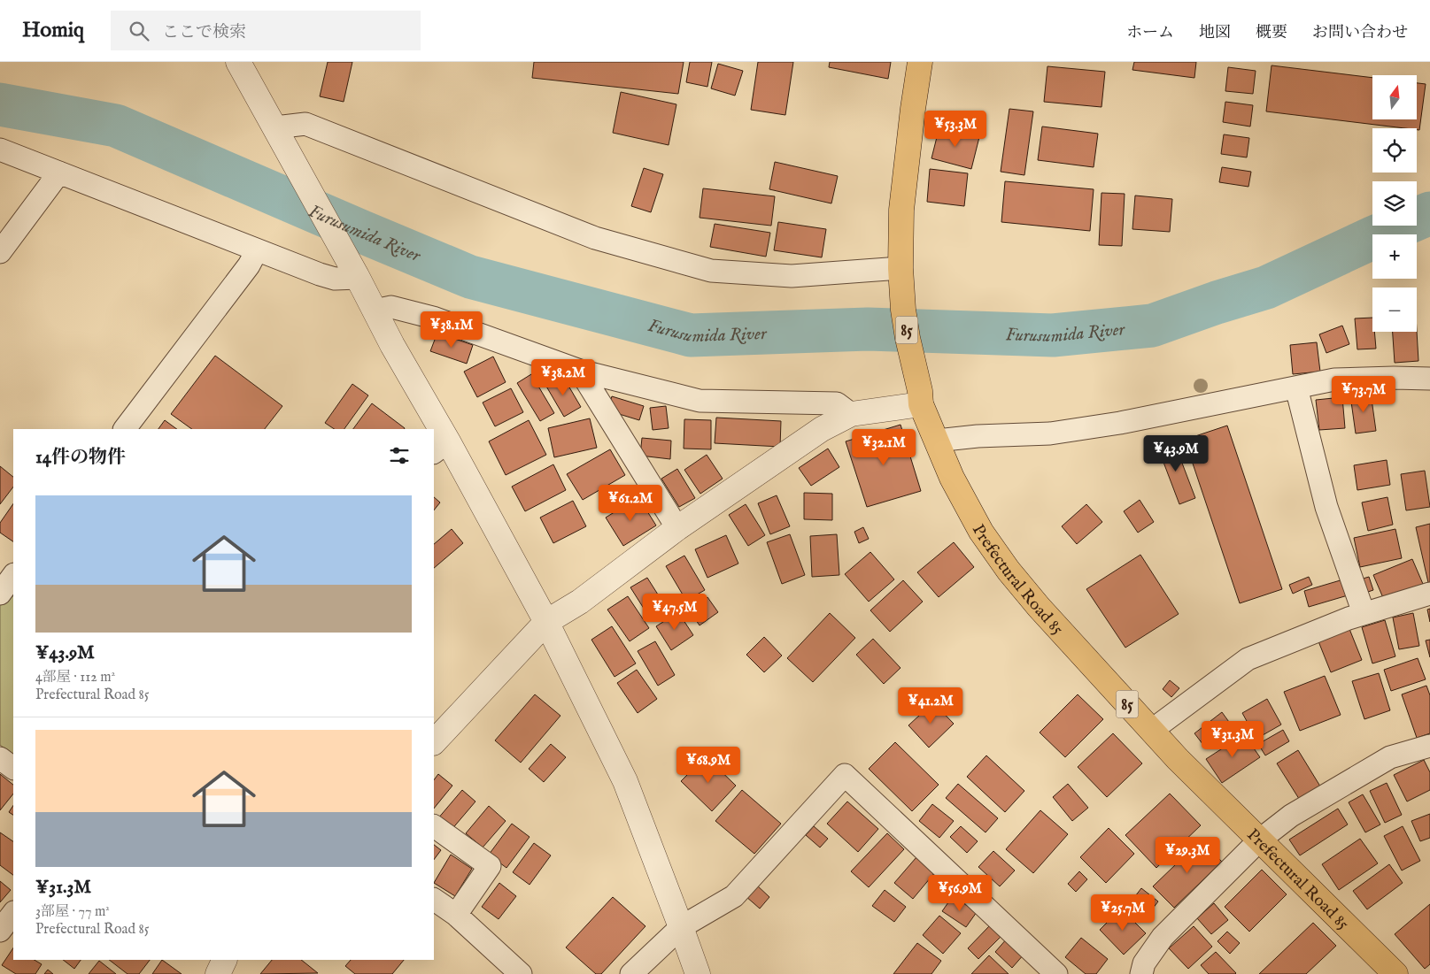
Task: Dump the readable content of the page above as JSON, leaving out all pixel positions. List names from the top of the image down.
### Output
{
  "streets": {
    "main road": ["85", "Prefectural Road 85"]
  },
  "water": ["Furusumida River"],
  "north": "top",
  "page": {
    "header": "Homiq",
    "search": "ここで検索",
    "nav": [
      "ホーム",
      "地図",
      "概要",
      "お問い合わせ"
    ],
    "map_buttons": ["+", "−"],
    "price": [
      "¥53.3M",
      "¥38.1M",
      "¥38.2M",
      "¥73.7M",
      "¥32.1M",
      "¥43.9M",
      "¥61.2M",
      "¥47.5M",
      "¥41.2M",
      "¥31.3M",
      "¥68.9M",
      "¥29.3M",
      "¥56.9M",
      "¥25.7M"
    ],
    "heading": "14件の物件",
    "list": [
      {
        "name": "¥43.9M",
        "note": "4部屋 · 112 m² · Prefectural Road 85"
      },
      {
        "name": "¥31.3M",
        "note": "3部屋 · 77 m² · Prefectural Road 85"
      }
    ]
  }
}
